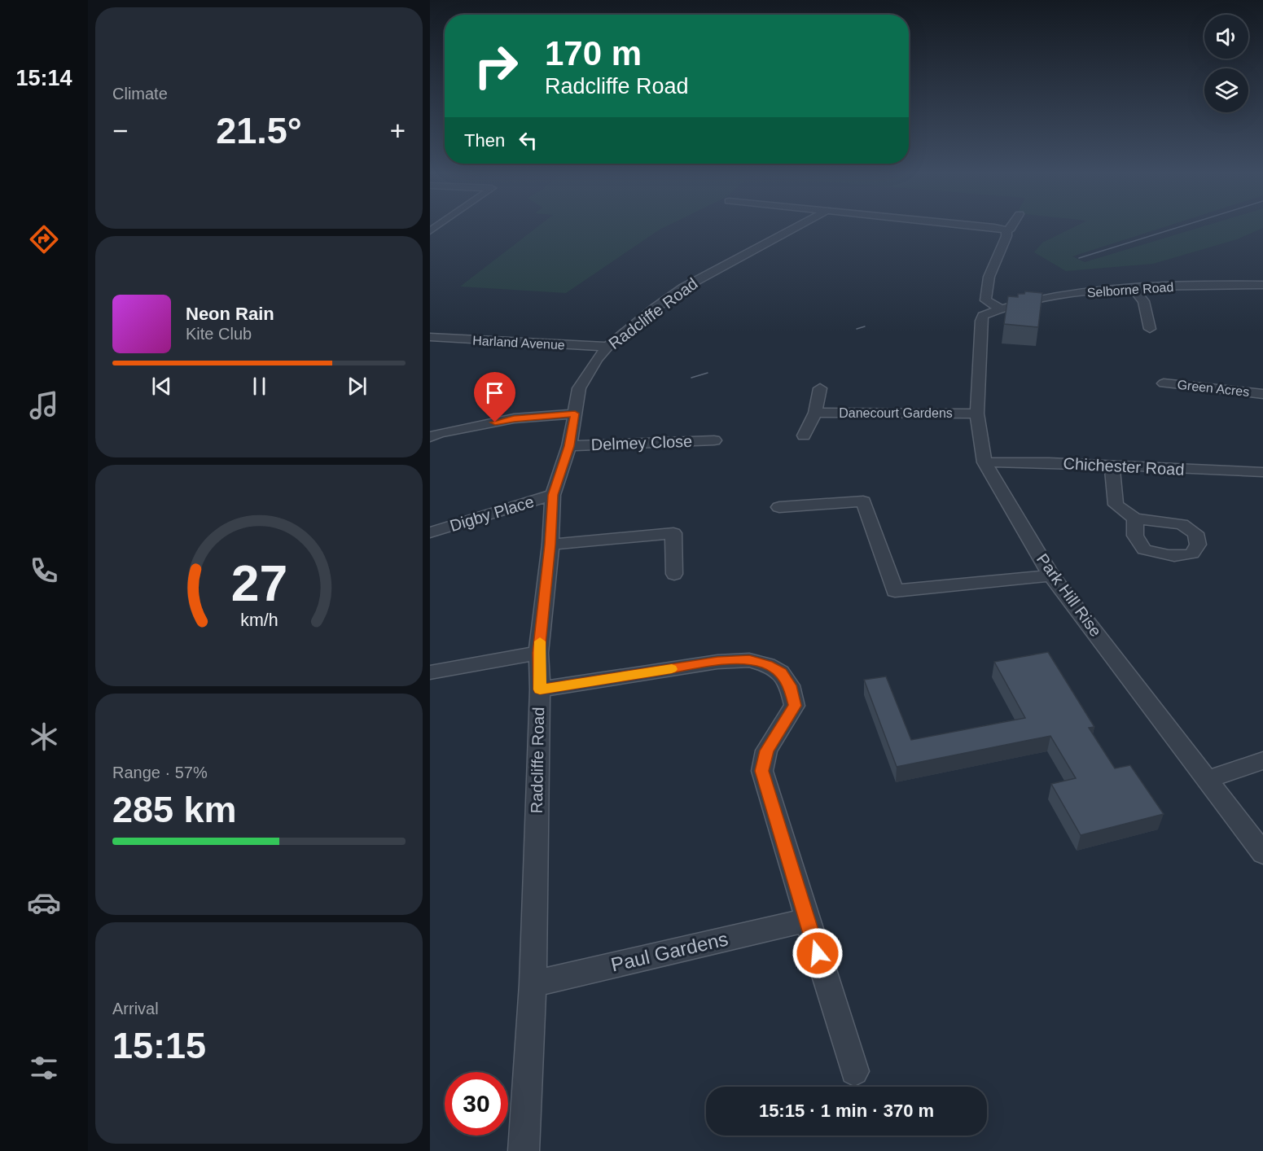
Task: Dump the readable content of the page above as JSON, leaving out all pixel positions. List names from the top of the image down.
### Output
{
  "streets": {
    "street": [
      "Selborne Road",
      "Radcliffe Road",
      "Harland Avenue",
      "Green Acres",
      "Danecourt Gardens",
      "Delmey Close",
      "Chichester Road",
      "Digby Place",
      "Park Hill Rise",
      "Paul Gardens"
    ]
  },
  "crossings": [
    ["Selborne Road", "Park Hill Rise"],
    ["Radcliffe Road", "Harland Avenue"],
    ["Radcliffe Road", "Delmey Close"],
    ["Radcliffe Road", "Digby Place"],
    ["Radcliffe Road", "Paul Gardens"],
    ["Danecourt Gardens", "Park Hill Rise"],
    ["Chichester Road", "Park Hill Rise"]
  ],
  "page": {
    "tabs": "15:14",
    "tile": [
      "Climate",
      ["Range · 57%", "285 km"],
      ["Arrival", "15:15"]
    ],
    "turn": ["170 m", "Radcliffe Road"],
    "heat": ["−", "21.5°", "+"],
    "then": "Then",
    "song": ["Neon Rain", "Kite Club"],
    "limit": "30",
    "trip": "15:15 · 1 min · 370 m",
    "gauge": ["27", "km/h"]
  }
}
